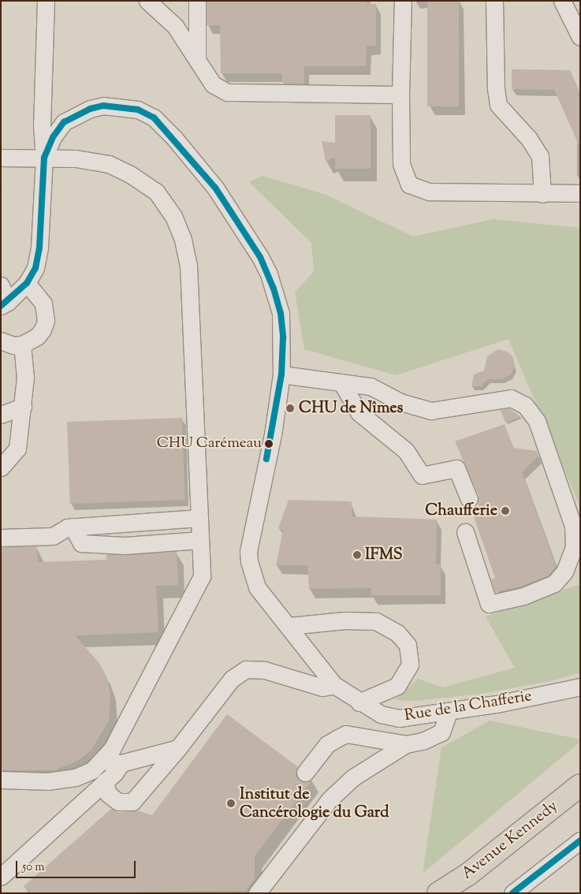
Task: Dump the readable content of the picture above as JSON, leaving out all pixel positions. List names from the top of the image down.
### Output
{
  "streets": {
    "main road": ["Avenue Kennedy"],
    "street": ["Rue de la Chafferie"]
  },
  "places": [
    "CHU de Nîmes",
    "CHU Carémeau",
    "Chaufferie",
    "IFMS",
    "Institut de Cancérologie du Gard"
  ],
  "scale_bar": "50 m"
}
